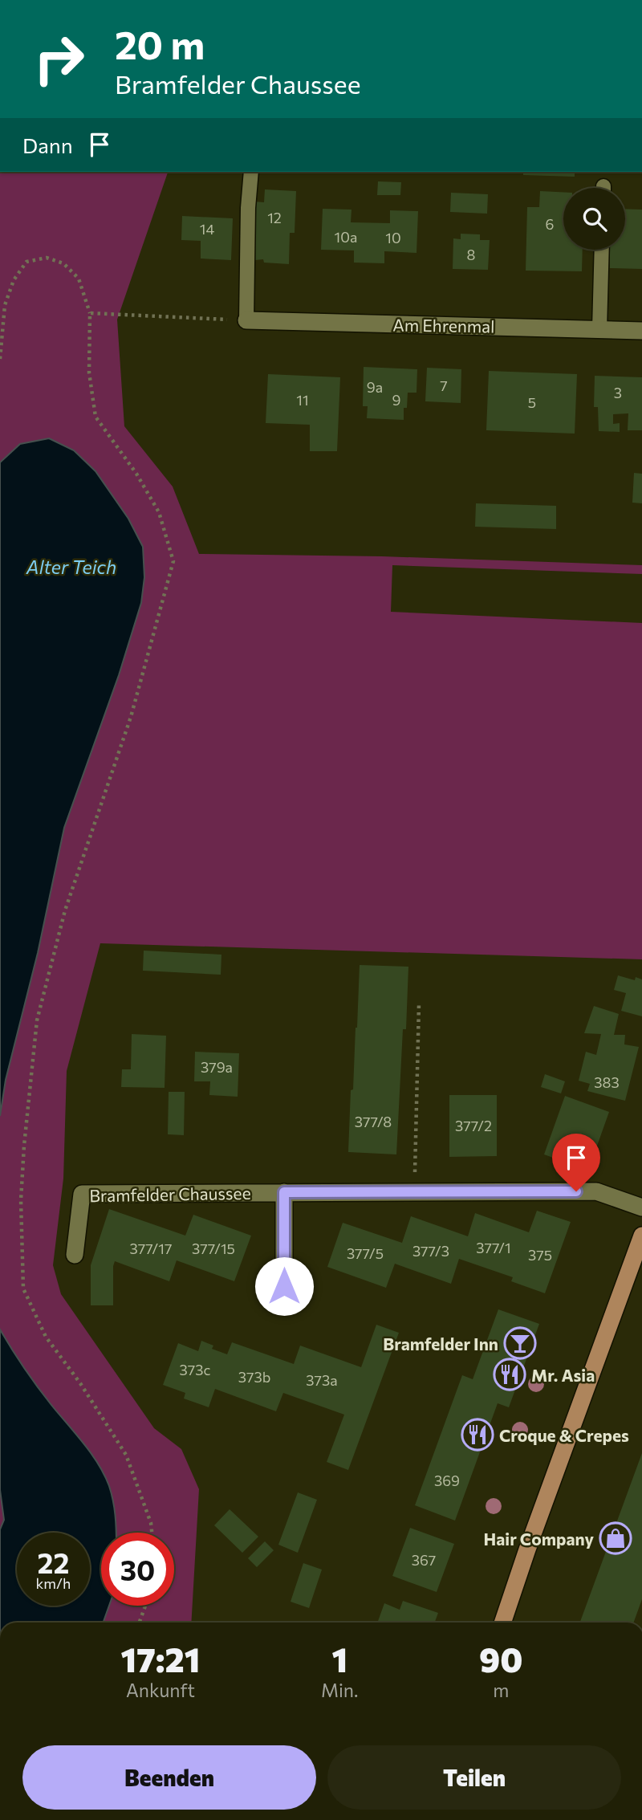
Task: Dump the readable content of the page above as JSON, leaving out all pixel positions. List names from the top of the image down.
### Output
{
  "streets": {
    "street": ["Am Ehrenmal", "Bramfelder Chaussee"]
  },
  "water": ["Alter Teich"],
  "places": {
    "bar": ["Bramfelder Inn"],
    "restaurant": ["Mr. Asia", "Croque & Crepes"],
    "shop": ["Hair Company"]
  },
  "house_numbers": [
    "12",
    "6",
    "14",
    "10a",
    "10",
    "8",
    "7",
    "9a",
    "3",
    "11",
    "9",
    "5",
    "379a",
    "383",
    "377/8",
    "377/2",
    "377/1",
    "377/17",
    "377/15",
    "377/3",
    "377/5",
    "375",
    "373c",
    "373b",
    "373a",
    "369",
    "367"
  ],
  "page": {
    "turn": ["20 m", "Bramfelder Chaussee"],
    "then": "Dann",
    "speed": "22 km/h",
    "limit": "30",
    "eta": [
      "17:21",
      "Ankunft",
      "1",
      "Min.",
      "90",
      "m"
    ],
    "buttons": ["Beenden", "Teilen"]
  }
}
